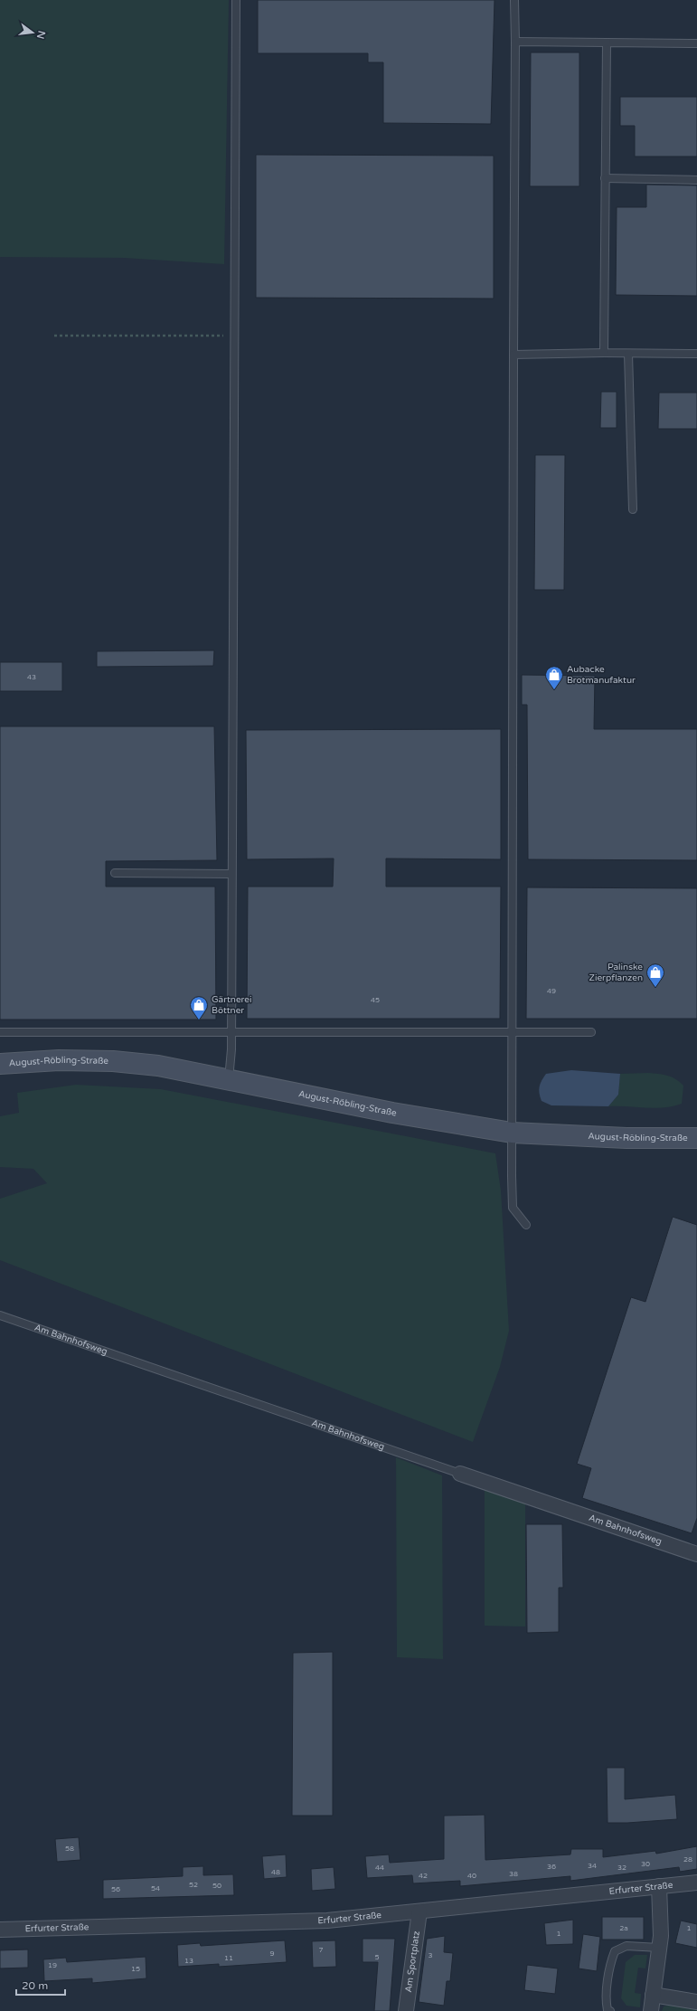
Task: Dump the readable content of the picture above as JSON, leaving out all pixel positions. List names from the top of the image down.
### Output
{
  "streets": {
    "street": [
      "August-Röbling-Straße",
      "Am Bahnhofsweg",
      "Erfurter Straße",
      "Am Sportplatz"
    ]
  },
  "crossings": [
    ["Erfurter Straße", "Am Sportplatz"]
  ],
  "places": {
    "shop": ["Aubacke Brotmanufaktur", "Palinske Zierpflanzen", "Gärtnerei Böttner"]
  },
  "house_numbers": [
    "43",
    "49",
    "45",
    "58",
    "28",
    "30",
    "34",
    "36",
    "44",
    "32",
    "48",
    "38",
    "42",
    "40",
    "52",
    "50",
    "54",
    "56",
    "2a",
    "1",
    "1",
    "7",
    "9",
    "3",
    "5",
    "11",
    "13",
    "19",
    "15"
  ],
  "scale_bar": "20 m",
  "north": "right"
}
